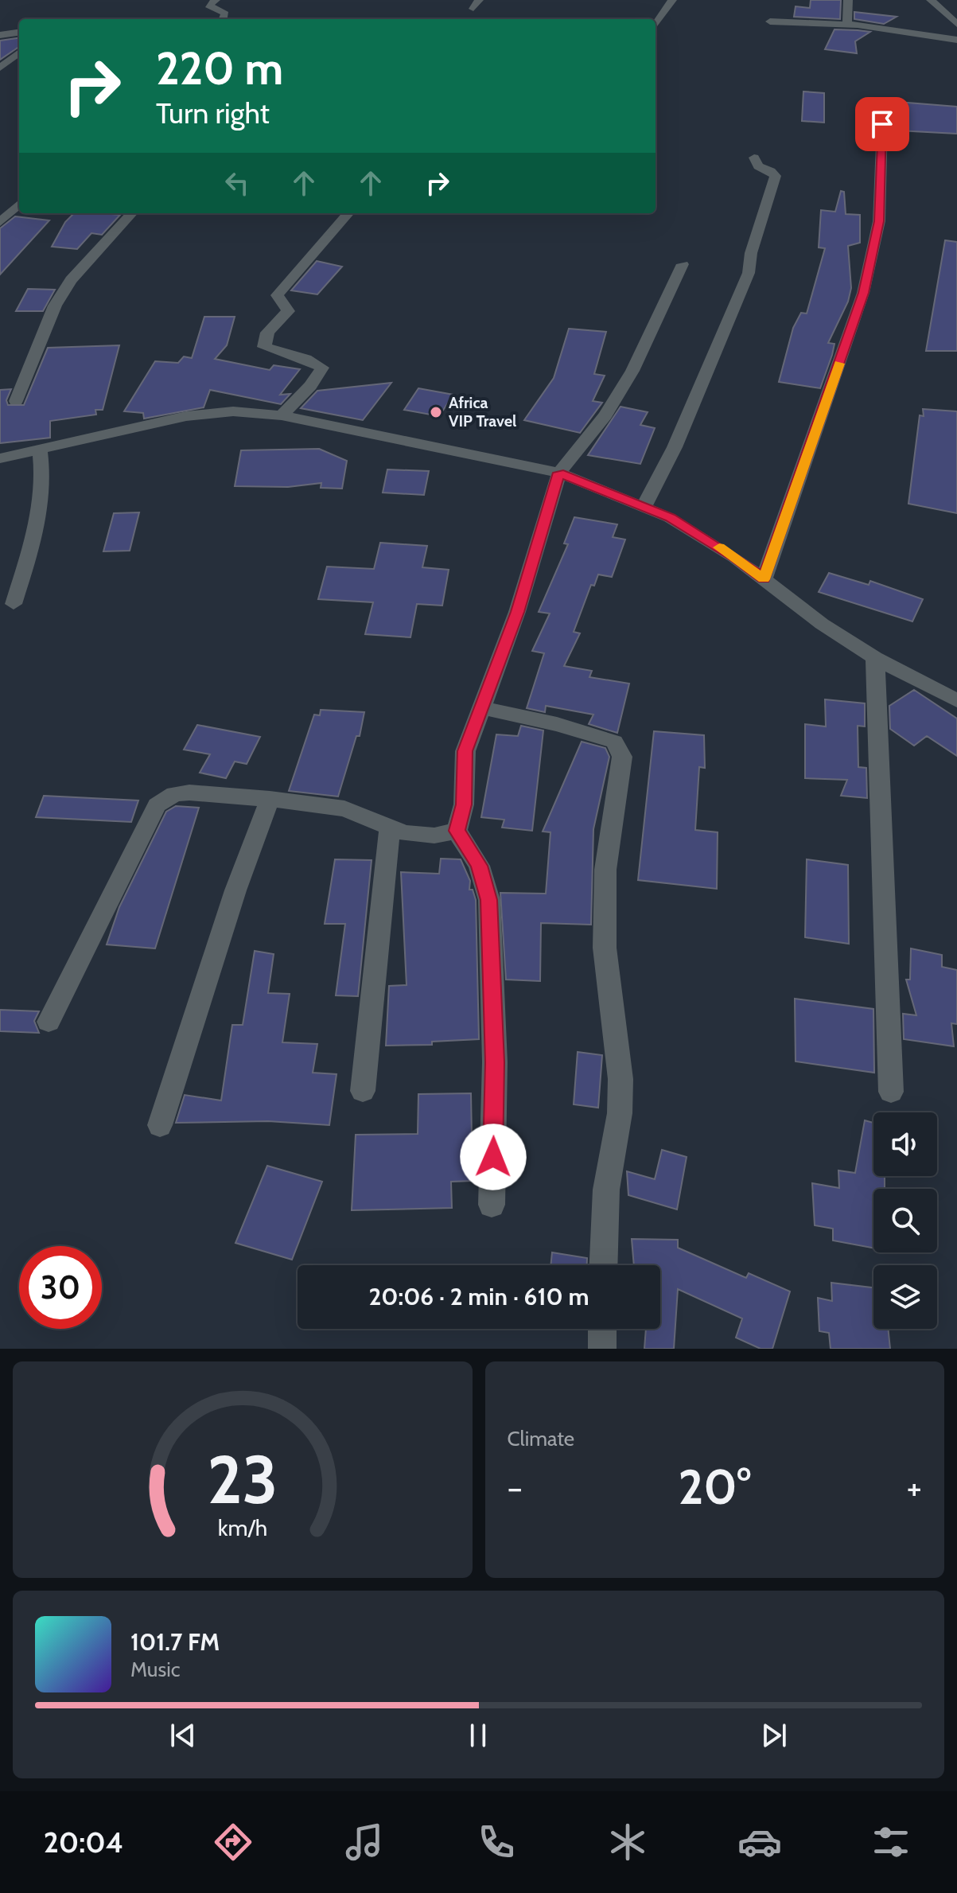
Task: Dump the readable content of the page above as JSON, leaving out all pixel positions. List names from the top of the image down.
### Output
{
  "places": ["Africa VIP Travel"],
  "page": {
    "turn": ["220 m", "Turn right"],
    "limit": "30",
    "trip": "20:06 · 2 min · 610 m",
    "tile": "Climate",
    "heat": ["−", "20°", "+"],
    "song": ["101.7 FM", "Music"],
    "tabs": "20:04",
    "gauge": ["23", "km/h"]
  }
}
